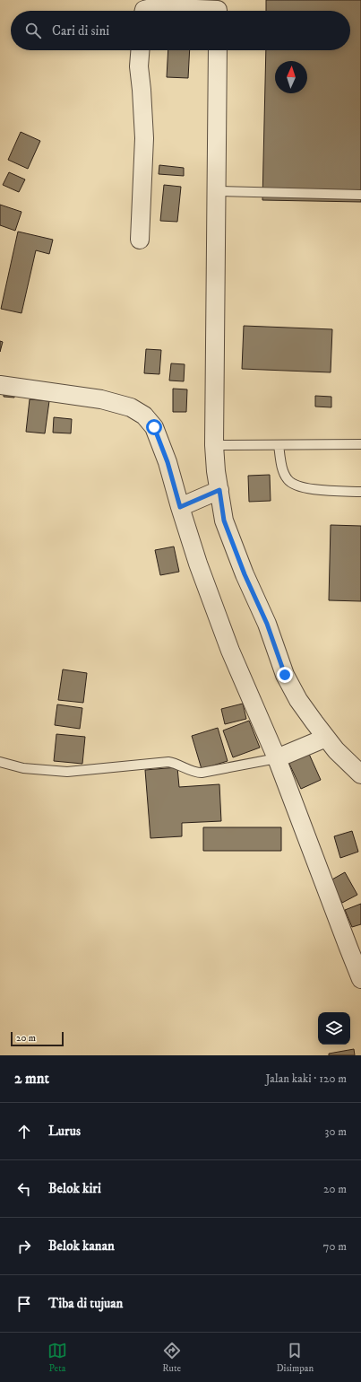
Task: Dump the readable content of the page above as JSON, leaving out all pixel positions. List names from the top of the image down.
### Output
{
  "scale_bar": "20 m",
  "north": "top",
  "page": {
    "search": "Cari di sini",
    "scale": "20 m",
    "heading": ["2 mnt", "Jalan kaki · 120 m"],
    "list": [
      ["Lurus", "30 m"],
      ["Belok kiri", "20 m"],
      ["Belok kanan", "70 m"],
      "Tiba di tujuan"
    ],
    "nav": ["Peta", "Rute", "Disimpan"]
  }
}
